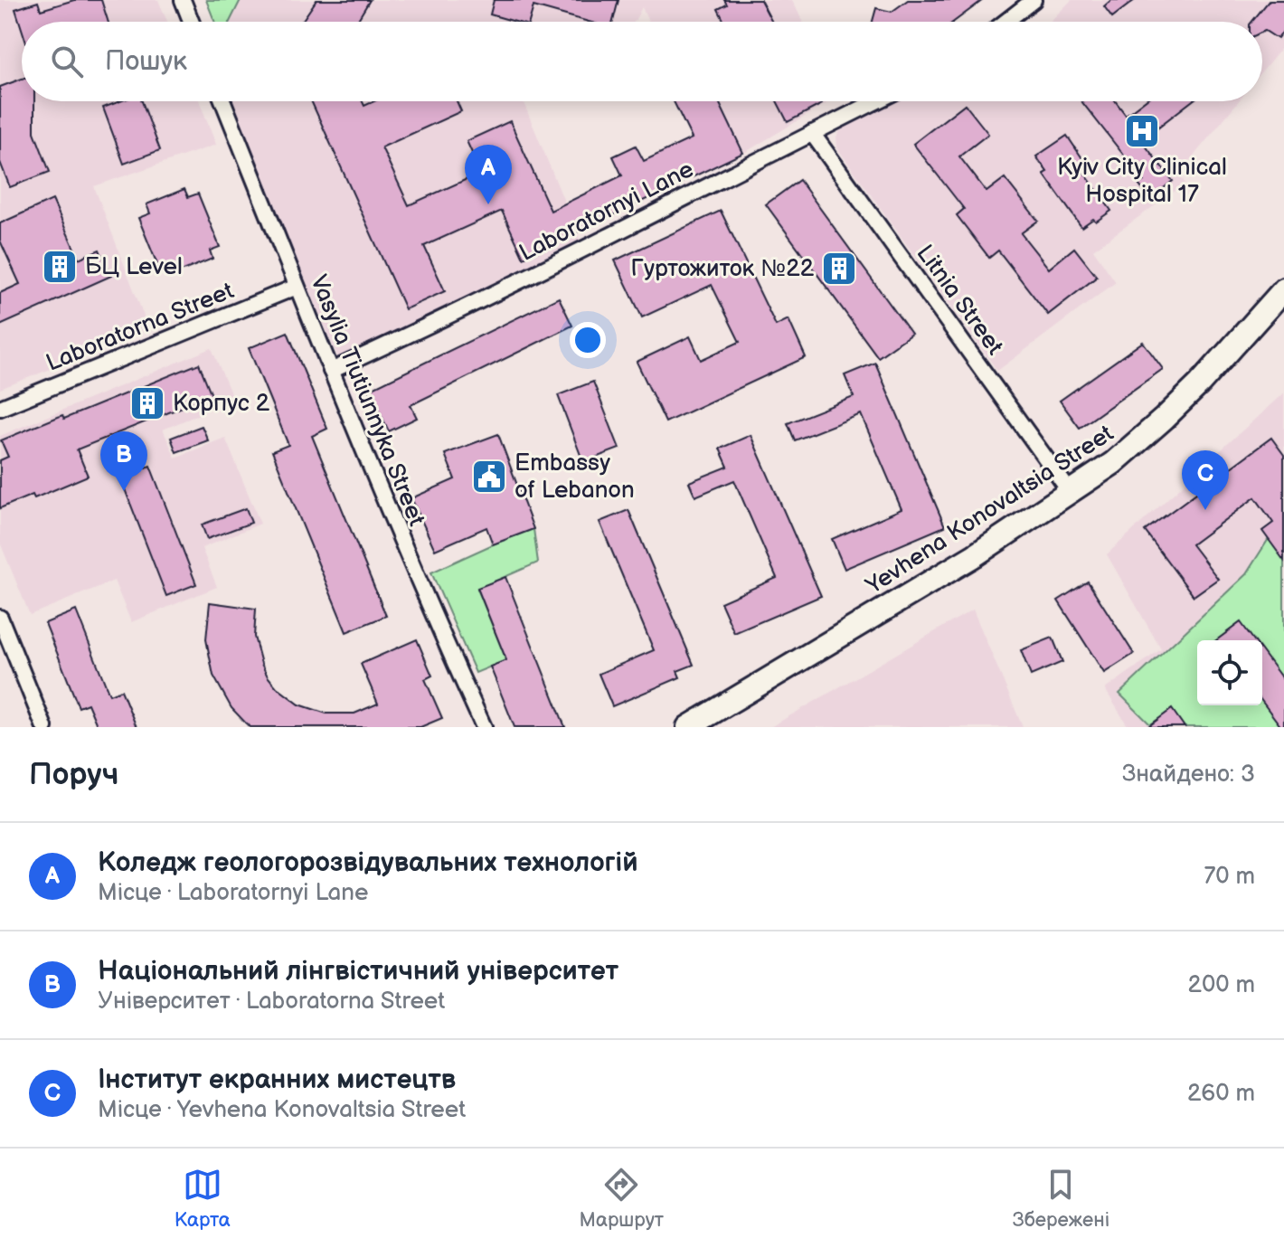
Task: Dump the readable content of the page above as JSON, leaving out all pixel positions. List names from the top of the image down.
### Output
{
  "streets": {
    "main road": ["Yevhena Konovaltsia Street"],
    "street": [
      "Laboratornyi Lane",
      "Litnia Street",
      "Laboratorna Street",
      "Vasylia Tiutiunnyka Street"
    ]
  },
  "crossings": [
    ["Laboratornyi Lane", "Litnia Street"],
    ["Laboratornyi Lane", "Vasylia Tiutiunnyka Street"],
    ["Litnia Street", "Yevhena Konovaltsia Street"],
    ["Laboratorna Street", "Vasylia Tiutiunnyka Street"]
  ],
  "places": {
    "hospital": ["Kyiv City Clinical Hospital 17"],
    "building": ["БЦ Level", "Гуртожиток №22", "Корпус 2"],
    "public building": ["Embassy of Lebanon"]
  },
  "page": {
    "search": "Пошук",
    "pins": ["A", "B", "C"],
    "heading": ["Поруч", "Знайдено: 3"],
    "list": [
      {
        "mark": "A",
        "name": "Коледж геологорозвідувальних технологій",
        "note": "Місце · Laboratornyi Lane",
        "value": "70 m"
      },
      {
        "mark": "B",
        "name": "Національний лінгвістичний університет",
        "note": "Університет · Laboratorna Street",
        "value": "200 m"
      },
      {
        "mark": "C",
        "name": "Інститут екранних мистецтв",
        "note": "Місце · Yevhena Konovaltsia Street",
        "value": "260 m"
      }
    ],
    "nav": ["Карта", "Маршрут", "Збережені"]
  }
}
